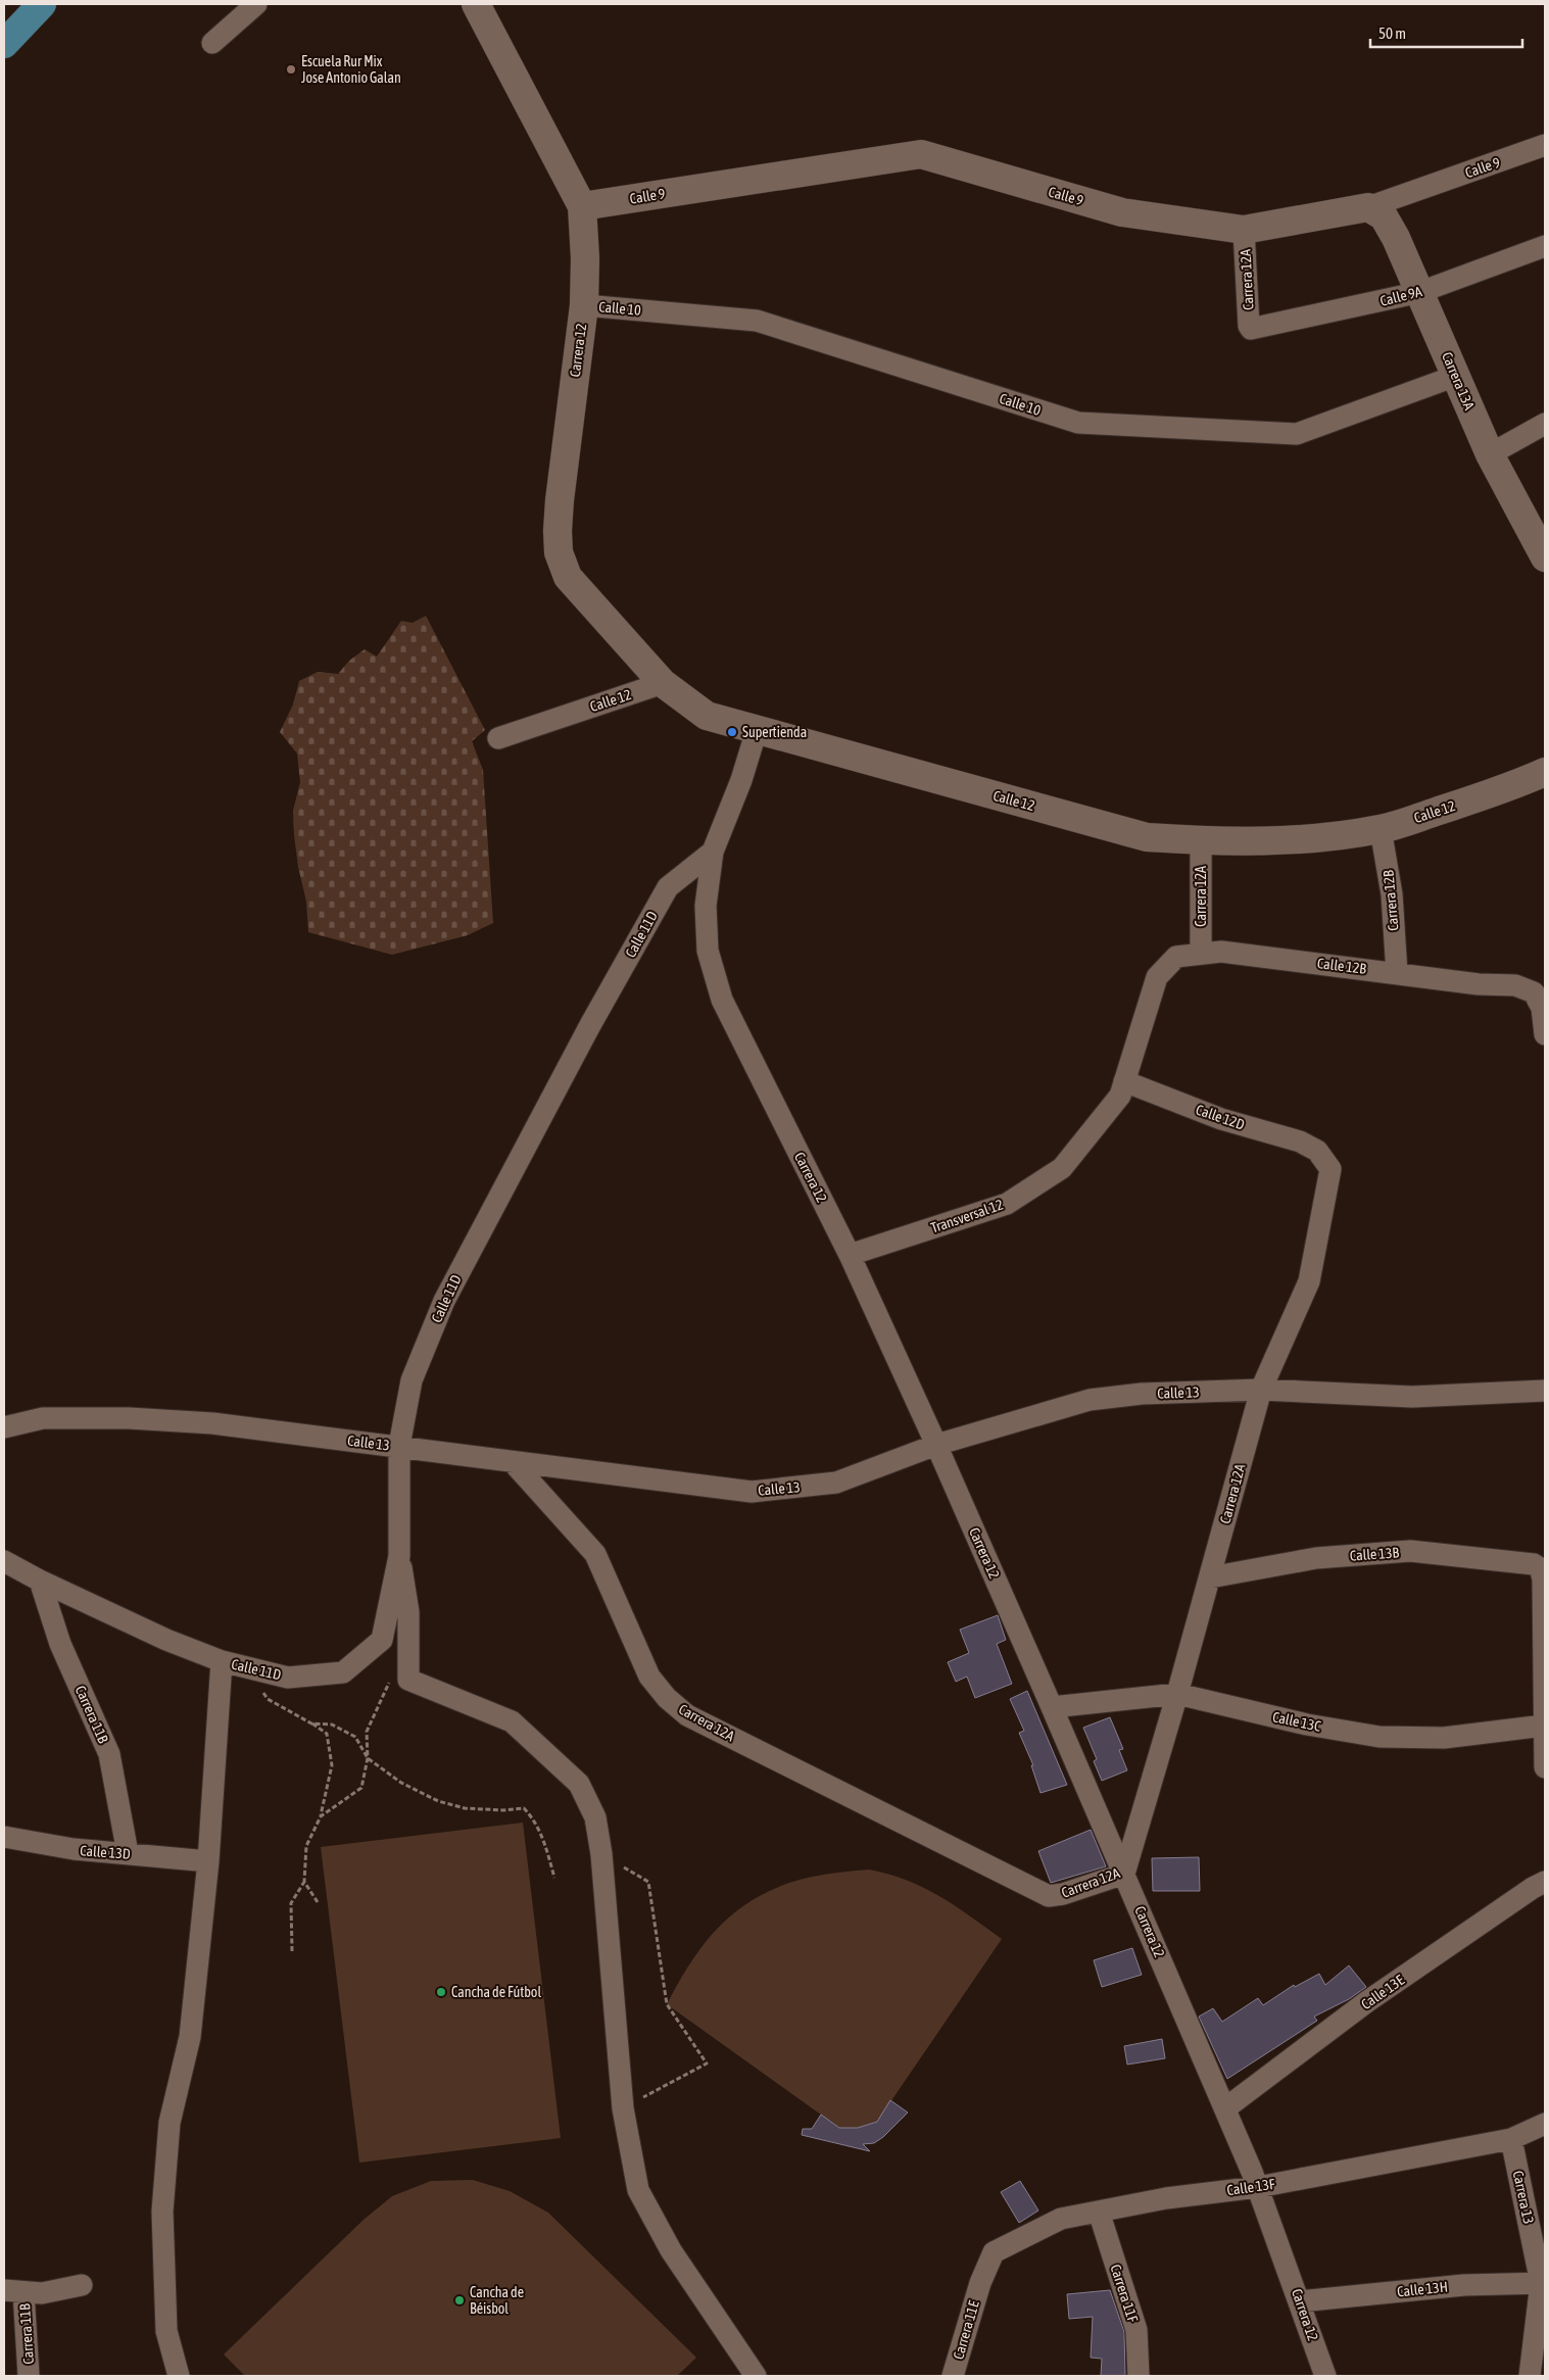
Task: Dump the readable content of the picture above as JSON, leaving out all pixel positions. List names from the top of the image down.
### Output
{
  "streets": {
    "street": [
      "Calle 9",
      "Carrera 12A",
      "Calle 9A",
      "Calle 10",
      "Carrera 12",
      "Carrera 13A",
      "Calle 12",
      "Carrera 12B",
      "Calle 11D",
      "Calle 12B",
      "Calle 12D",
      "Transversal 12",
      "Calle 13",
      "Calle 13B",
      "Carrera 11B",
      "Calle 13C",
      "Calle 13D",
      "Calle 13E",
      "Calle 13F",
      "Carrera 13",
      "Calle 13H",
      "Carrera 11F",
      "Carrera 11E"
    ]
  },
  "crossings": [
    ["Calle 9", "Carrera 12A"],
    ["Calle 9", "Carrera 12"],
    ["Calle 9", "Carrera 13A"],
    ["Carrera 12A", "Calle 9A"],
    ["Carrera 12A", "Carrera 12"],
    ["Carrera 12A", "Calle 12"],
    ["Carrera 12A", "Calle 12B"],
    ["Carrera 12A", "Calle 12D"],
    ["Carrera 12A", "Calle 13"],
    ["Carrera 12A", "Calle 13B"],
    ["Carrera 12A", "Calle 13C"],
    ["Calle 9A", "Carrera 13A"],
    ["Calle 10", "Carrera 12"],
    ["Calle 10", "Carrera 13A"],
    ["Carrera 12", "Calle 12"],
    ["Carrera 12", "Calle 11D"],
    ["Carrera 12", "Transversal 12"],
    ["Carrera 12", "Calle 13"],
    ["Carrera 12", "Calle 13C"],
    ["Carrera 12", "Calle 13E"],
    ["Carrera 12", "Calle 13F"],
    ["Carrera 12", "Calle 13H"],
    ["Calle 12", "Carrera 12B"],
    ["Carrera 12B", "Calle 12B"],
    ["Calle 11D", "Calle 13"],
    ["Calle 11D", "Carrera 11B"],
    ["Calle 12B", "Calle 12D"],
    ["Calle 12B", "Transversal 12"],
    ["Calle 12D", "Transversal 12"],
    ["Carrera 11B", "Calle 13D"],
    ["Calle 13F", "Carrera 13"],
    ["Calle 13F", "Carrera 11F"],
    ["Calle 13F", "Carrera 11E"],
    ["Carrera 13", "Calle 13H"]
  ],
  "places": [
    "Escuela Rur Mix Jose Antonio Galan",
    "Supertienda",
    "Cancha de Fútbol",
    "Cancha de Béisbol"
  ],
  "scale_bar": "50 m"
}
